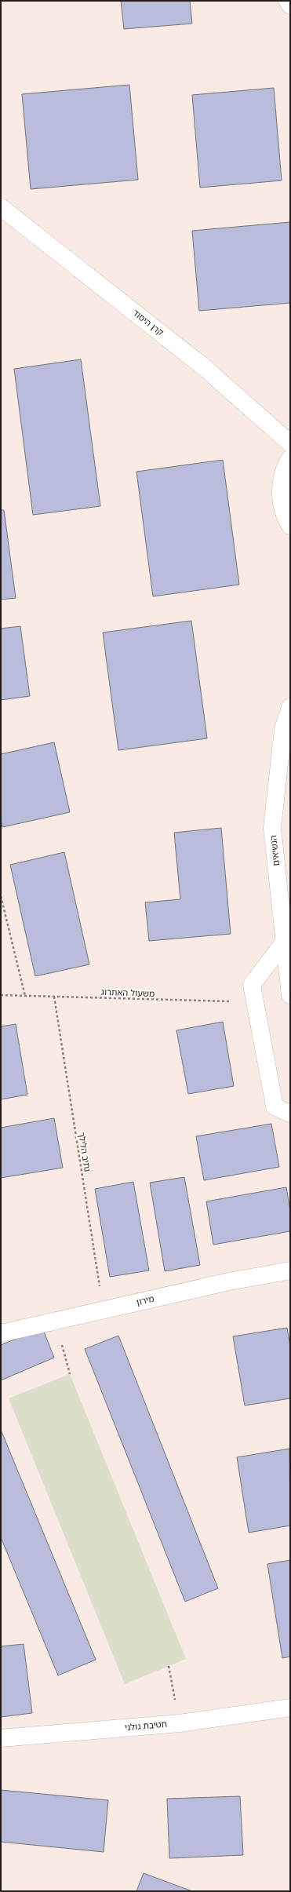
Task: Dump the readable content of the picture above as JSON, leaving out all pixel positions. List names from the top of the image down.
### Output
{
  "streets": {
    "street": [
      "קרן היסוד",
      "הנשיאים",
      "מירון",
      "חטיבת גולני"
    ],
    "path": ["משעול האתרוג", "נתיב הלילך"]
  },
  "crossings": [
    ["משעול האתרוג", "נתיב הלילך"],
    ["נתיב הלילך", "מירון"]
  ]
}
